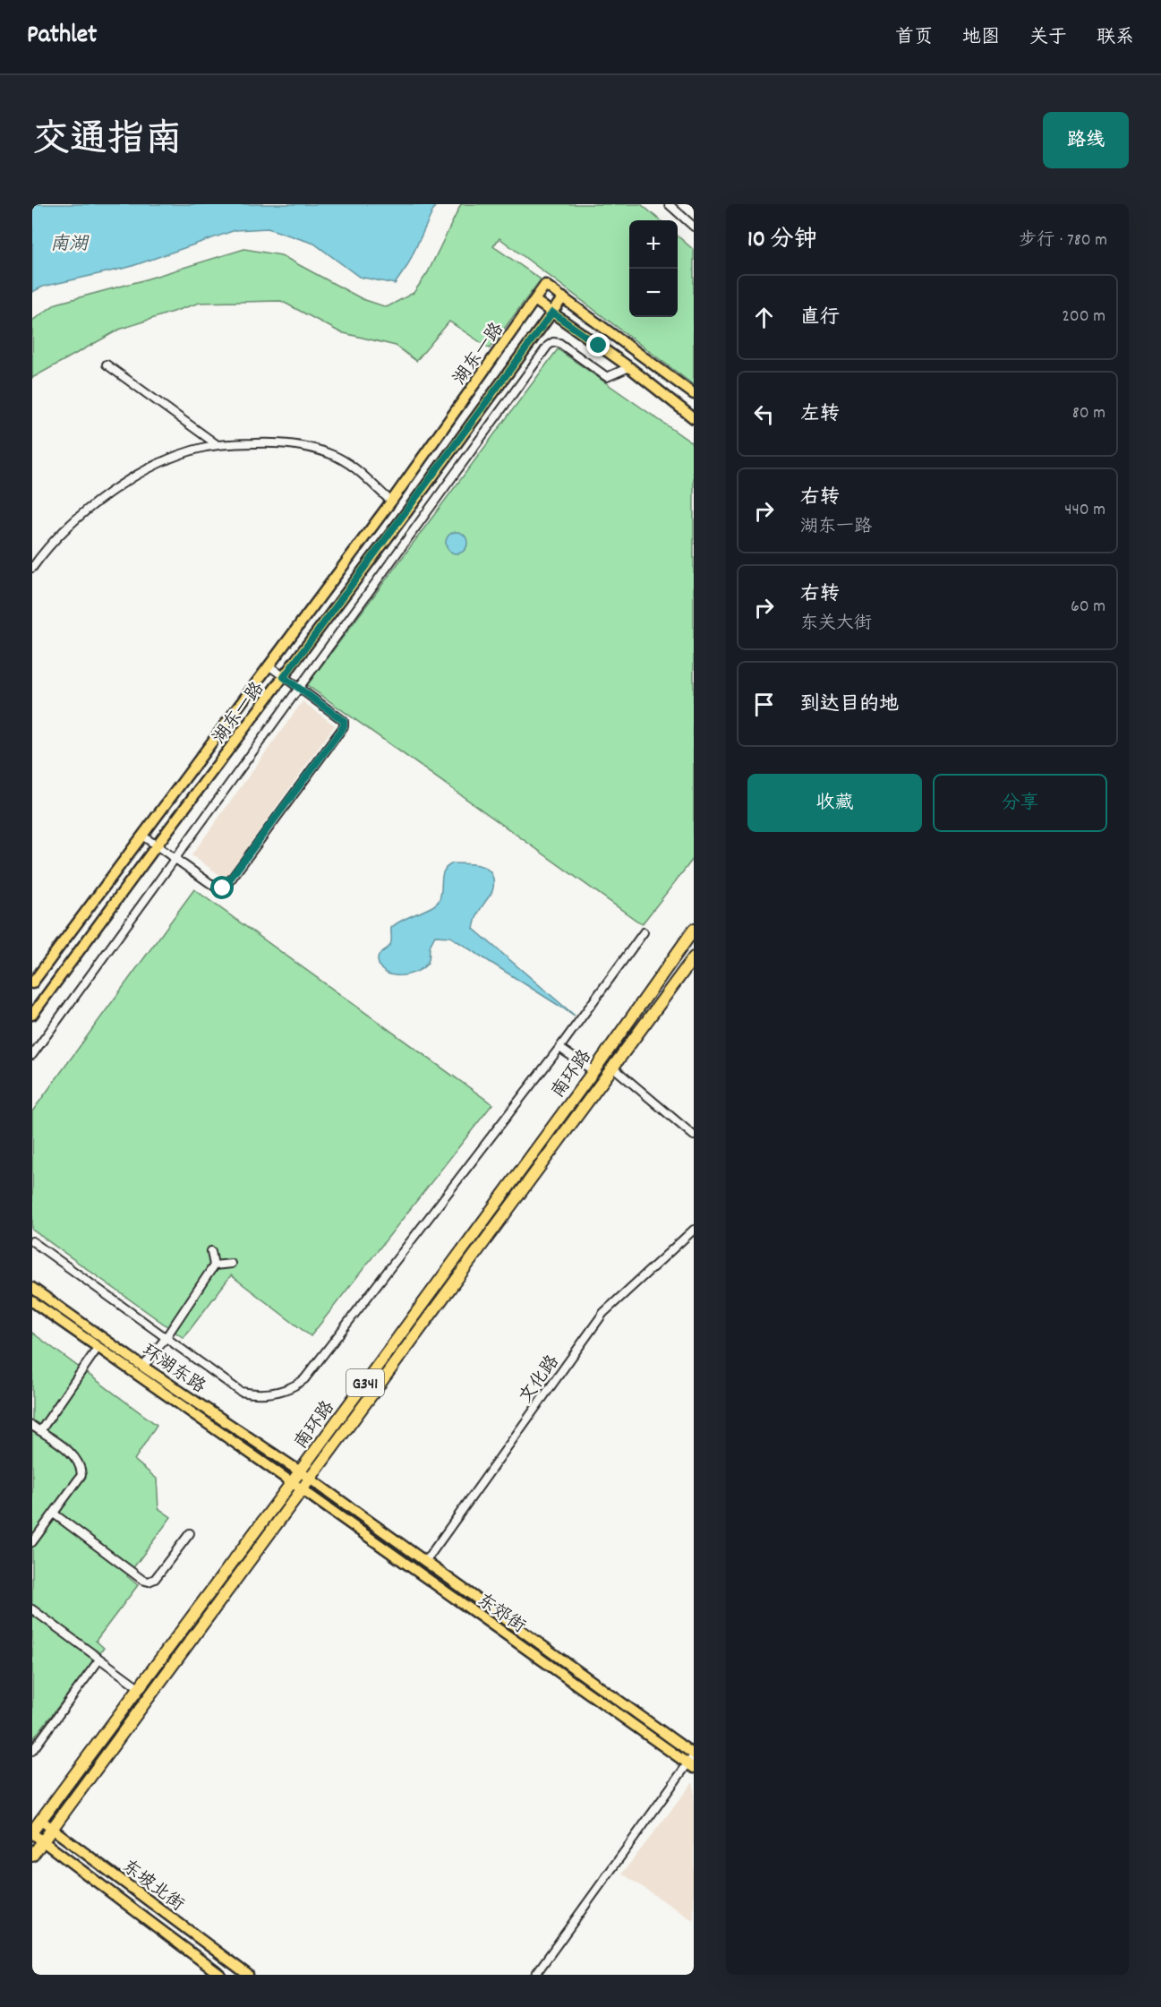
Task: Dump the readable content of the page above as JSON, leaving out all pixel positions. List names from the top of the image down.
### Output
{
  "streets": {
    "highway": ["南环路", "G341"],
    "main road": [
      "湖东一路",
      "环湖东路",
      "东郊街",
      "东坡北街"
    ],
    "street": ["文化路"]
  },
  "crossings": [
    ["南环路", "环湖东路"],
    ["南环路", "东郊街"],
    ["南环路", "东坡北街"],
    ["环湖东路", "东郊街"],
    ["文化路", "东郊街"]
  ],
  "water": ["南湖"],
  "page": {
    "header": "Pathlet",
    "nav": [
      "首页",
      "地图",
      "关于",
      "联系"
    ],
    "title": "交通指南",
    "buttons": [
      "路线",
      ["收藏", "分享"]
    ],
    "heading": ["10 分钟", "步行 · 780 m"],
    "map_buttons": ["+", "−"],
    "list": [
      ["直行", "200 m"],
      ["左转", "80 m"],
      ["右转", "湖东一路", "440 m"],
      ["右转", "东关大街", "60 m"],
      "到达目的地"
    ]
  }
}
